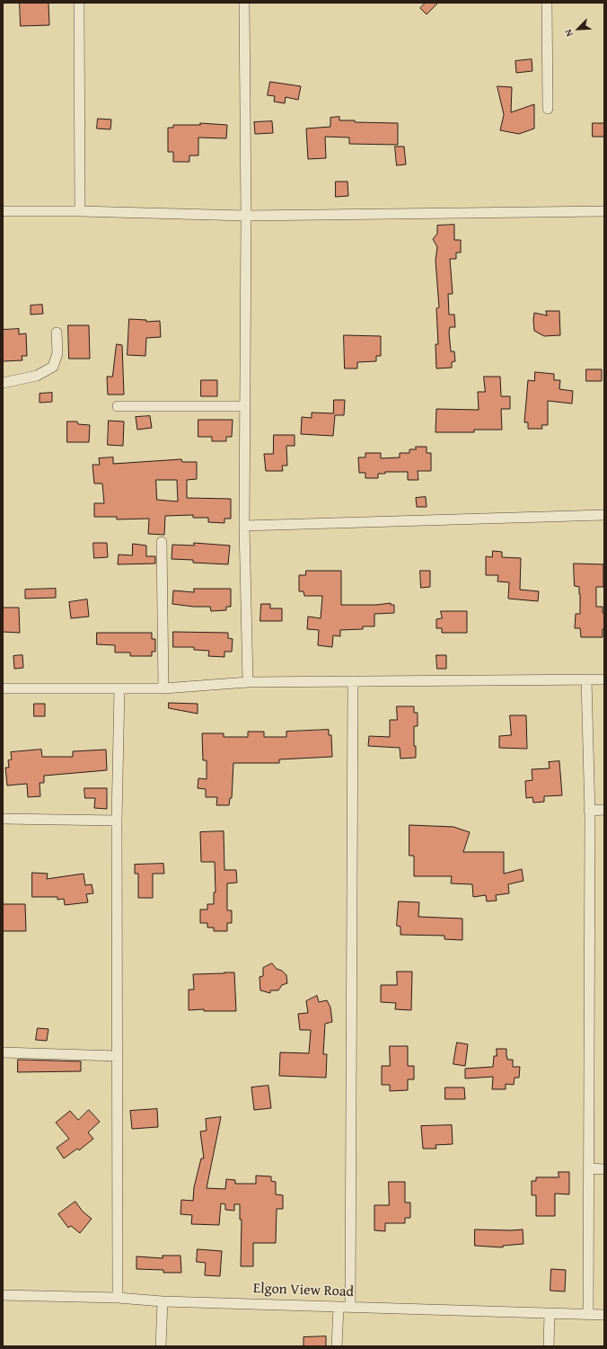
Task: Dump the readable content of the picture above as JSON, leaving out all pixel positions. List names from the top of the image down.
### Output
{
  "streets": {
    "street": ["Elgon View Road"]
  },
  "north": "bottom left"
}
